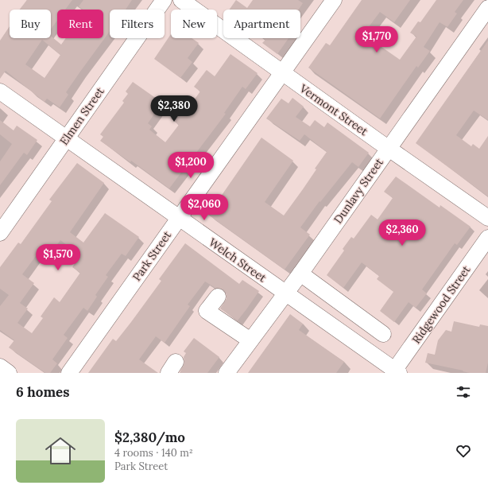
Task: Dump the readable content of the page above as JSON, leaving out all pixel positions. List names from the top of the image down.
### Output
{
  "streets": {
    "street": [
      "Vermont Street",
      "Elmen Street",
      "Dunlavy Street",
      "Park Street",
      "Welch Street",
      "Ridgewood Street"
    ]
  },
  "crossings": [
    ["Vermont Street", "Dunlavy Street"],
    ["Vermont Street", "Park Street"],
    ["Elmen Street", "Welch Street"],
    ["Dunlavy Street", "Welch Street"],
    ["Park Street", "Welch Street"],
    ["Welch Street", "Ridgewood Street"]
  ],
  "page": {
    "chip": [
      "Buy",
      "Rent",
      "Filters",
      "New",
      "Apartment"
    ],
    "price": [
      "$1,770",
      "$2,380",
      "$1,200",
      "$2,060",
      "$2,360",
      "$1,570"
    ],
    "heading": "6 homes",
    "list": [
      {
        "name": "$2,380/mo",
        "note": "4 rooms · 140 m² · Park Street"
      }
    ]
  }
}
